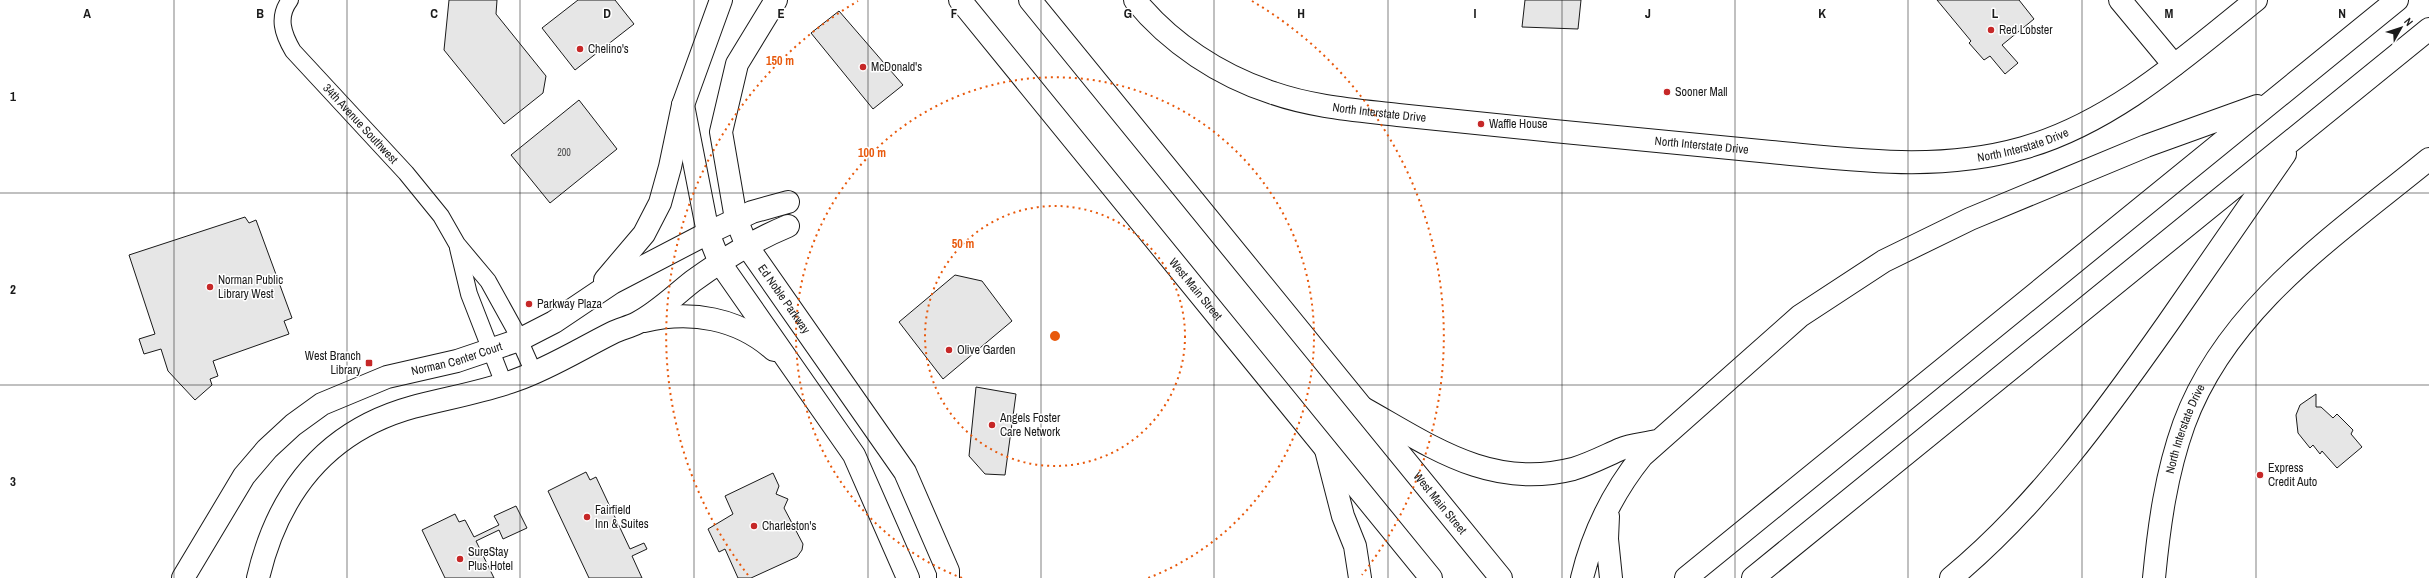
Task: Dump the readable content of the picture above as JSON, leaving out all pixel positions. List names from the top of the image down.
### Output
{
  "streets": {
    "main road": [
      "North Interstate Drive",
      "West Main Street",
      "Ed Noble Parkway",
      "Norman Center Court"
    ],
    "street": ["34th Avenue Southwest"]
  },
  "crossings": [
    ["34th Avenue Southwest", "Norman Center Court"],
    ["Ed Noble Parkway", "Norman Center Court"]
  ],
  "places": {
    "other": [
      "Red Lobster",
      "Chelino's",
      "McDonald's",
      "Sooner Mall",
      "Waffle House",
      "Norman Public Library West",
      "Parkway Plaza",
      "Olive Garden",
      "Angels Foster Care Network",
      "Express Credit Auto",
      "Fairfield Inn & Suites",
      "Charleston's",
      "SureStay Plus Hotel"
    ],
    "transit": ["West Branch Library"]
  },
  "house_numbers": ["200"],
  "north": "top right",
  "grid": {
    "columns": [
      "A",
      "B",
      "C",
      "D",
      "E",
      "F",
      "G",
      "H",
      "I",
      "J",
      "K",
      "L",
      "M",
      "N"
    ],
    "rows": ["1", "2", "3"]
  },
  "rings": ["150 m", "100 m", "50 m"]
}
